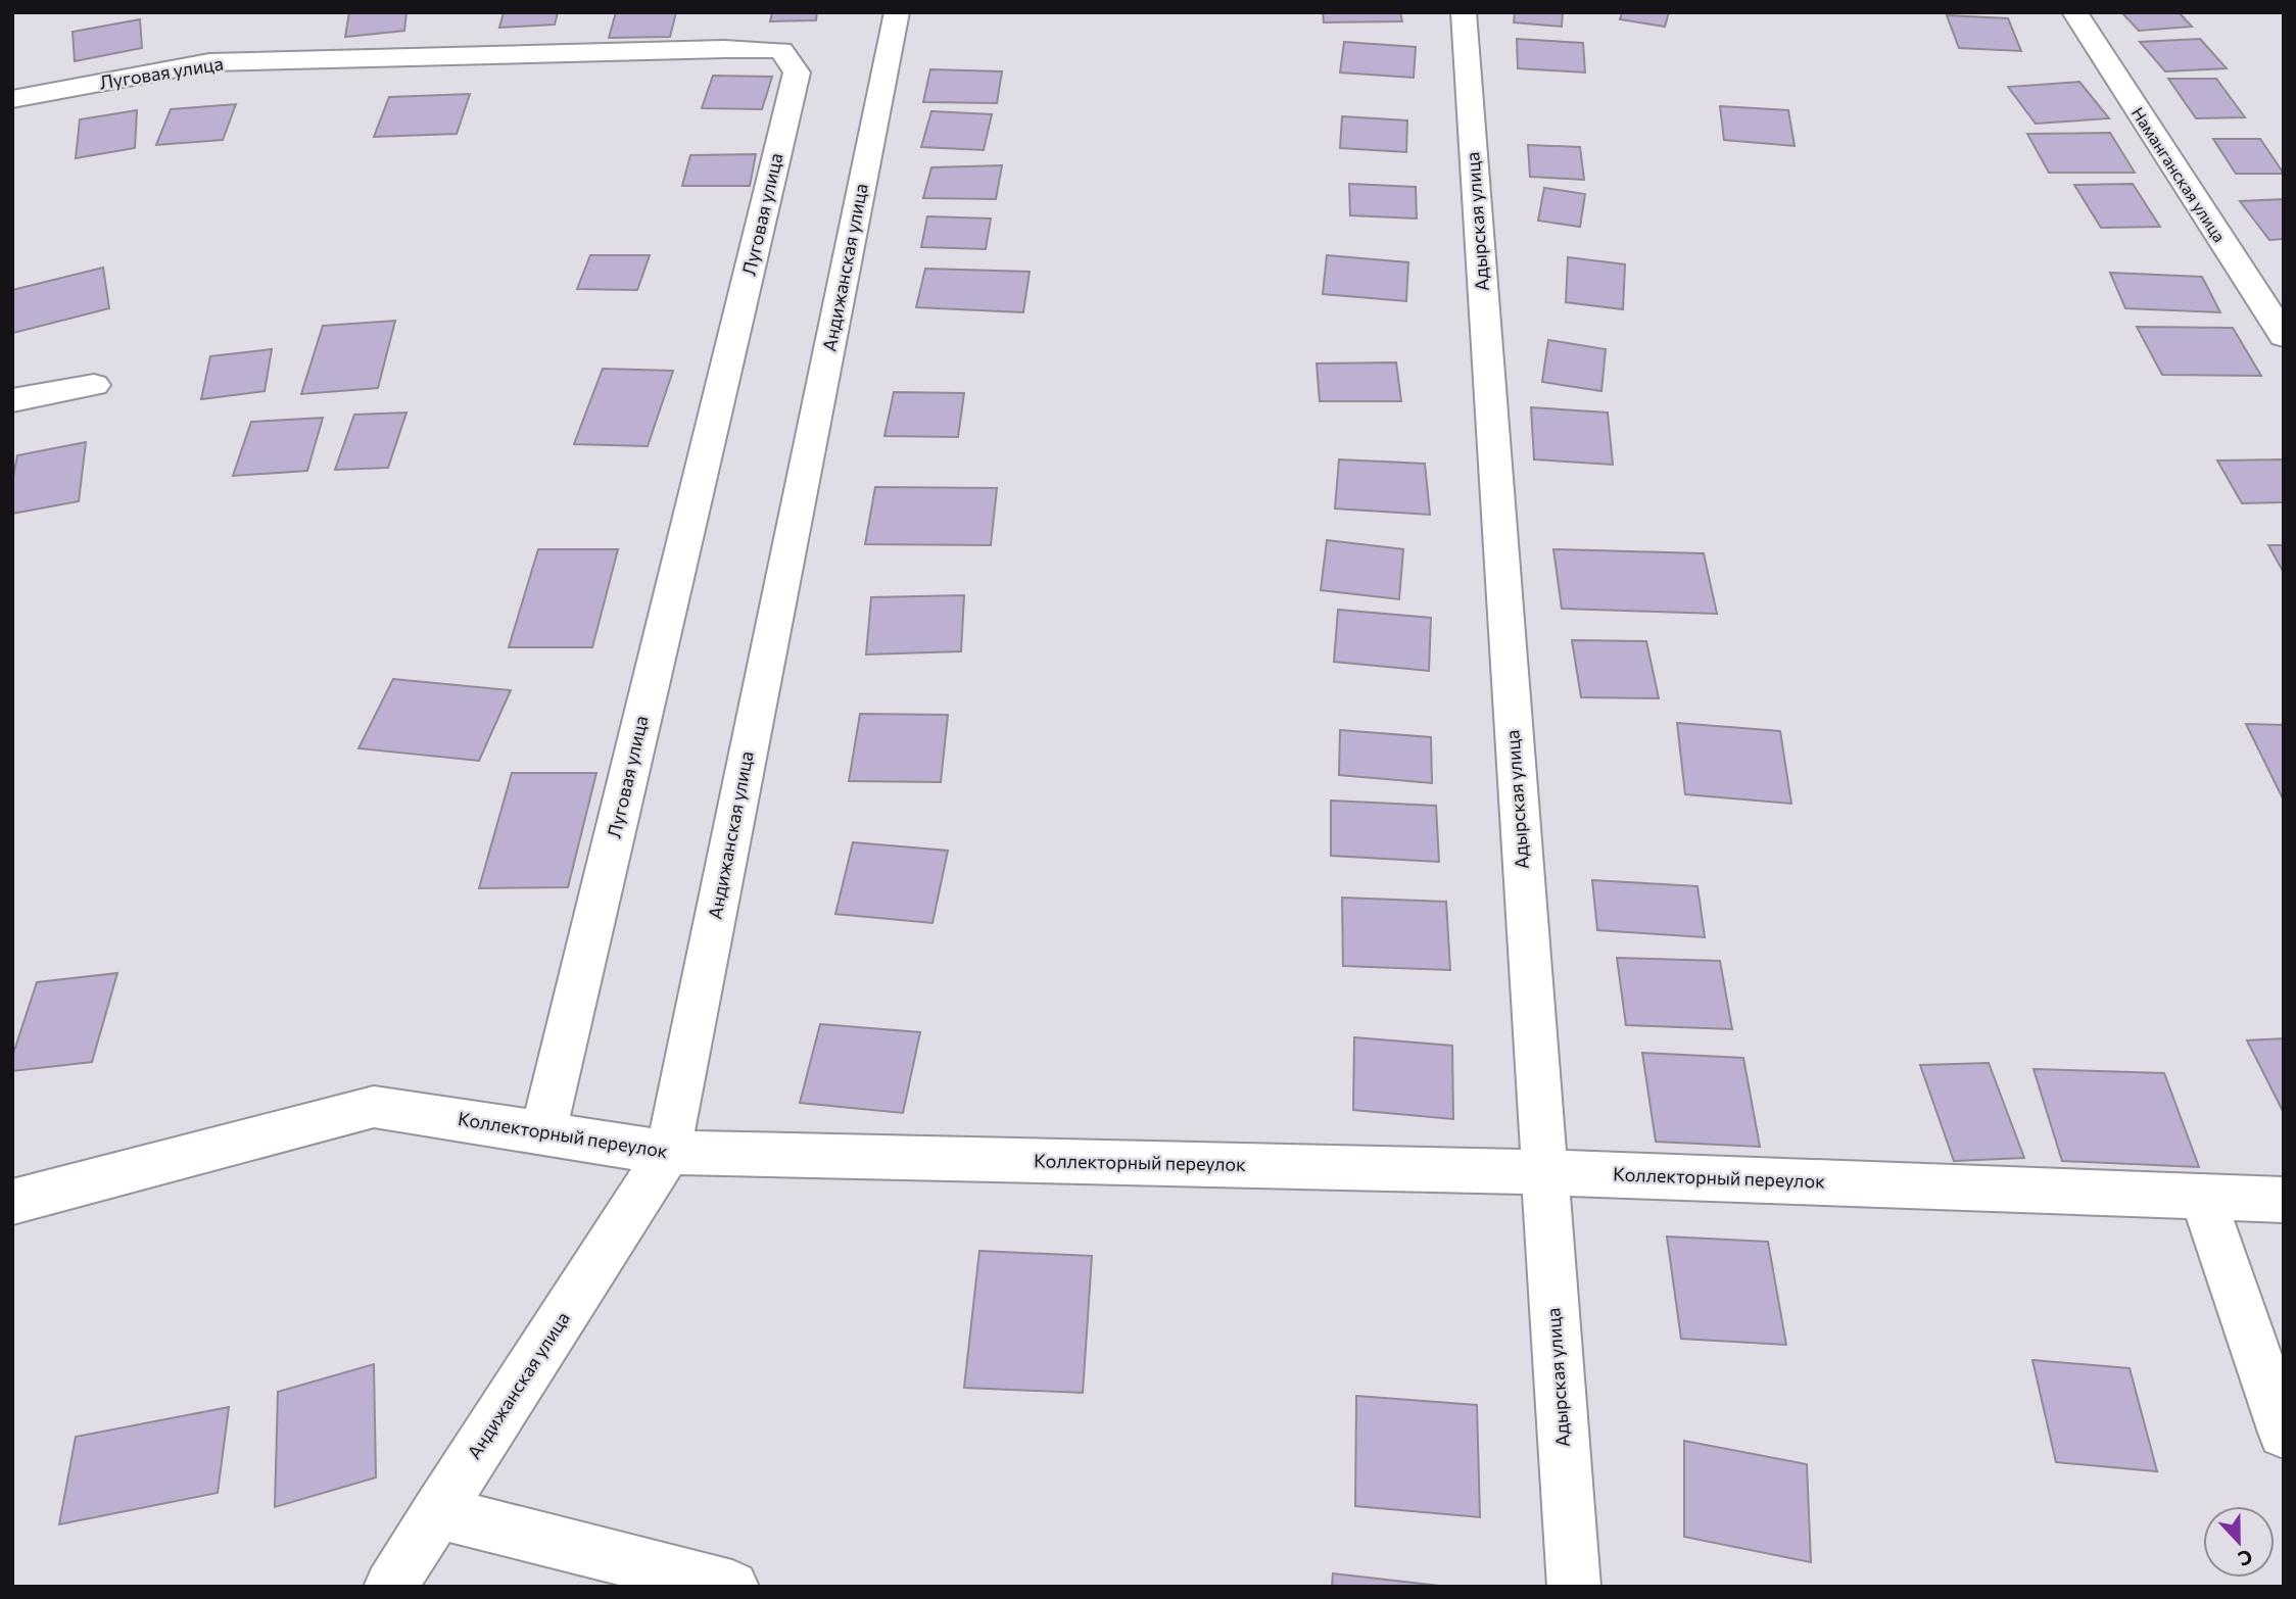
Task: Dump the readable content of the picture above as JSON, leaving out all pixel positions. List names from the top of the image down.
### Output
{
  "streets": {
    "street": [
      "Луговая улица",
      "Наманганская улица",
      "Адырская улица",
      "Андижанская улица",
      "Коллекторный переулок"
    ]
  },
  "crossings": [
    ["Луговая улица", "Коллекторный переулок"],
    ["Адырская улица", "Коллекторный переулок"],
    ["Андижанская улица", "Коллекторный переулок"]
  ],
  "north": "bottom"
}
